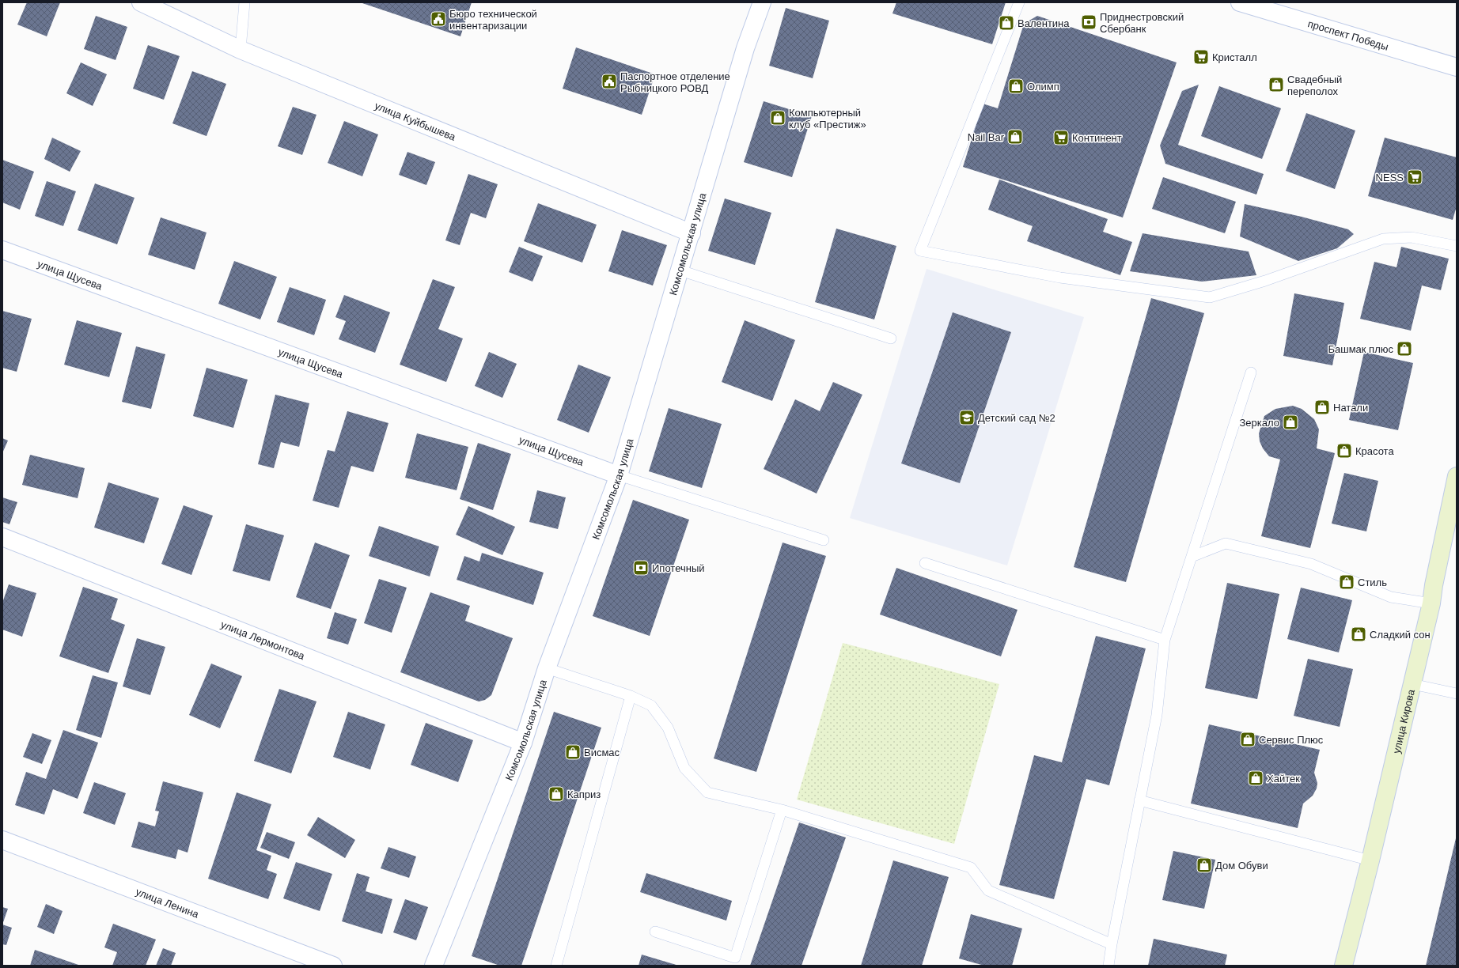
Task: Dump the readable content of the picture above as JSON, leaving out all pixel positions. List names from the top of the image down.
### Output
{
  "streets": {
    "main road": ["улица Кирова"],
    "street": [
      "проспект Победы",
      "улица Куйбышева",
      "Комсомольская улица",
      "улица Щусева",
      "улица Лермонтова",
      "улица Ленина"
    ]
  },
  "crossings": [
    ["улица Куйбышева", "Комсомольская улица"],
    ["Комсомольская улица", "улица Щусева"],
    ["Комсомольская улица", "улица Лермонтова"]
  ],
  "places": {
    "public building": ["Бюро технической инвентаризации", "Паспортное отделение Рыбницкого РОВД"],
    "bank": ["Приднестровский Сбербанк", "Ипотечный"],
    "shop": [
      "Валентина",
      "Свадебный переполох",
      "Олимп",
      "Компьютерный клуб «Престиж»",
      "Nail Bar",
      "Башмак плюс",
      "Натали",
      "Зеркало",
      "Красота",
      "Стиль",
      "Сладкий сон",
      "Сервис Плюс",
      "Висмас",
      "Хайтек",
      "Каприз",
      "Дом Обуви"
    ],
    "supermarket": ["Кристалл", "Континент", "NESS"],
    "school or university": ["Детский сад №2"]
  }
}
